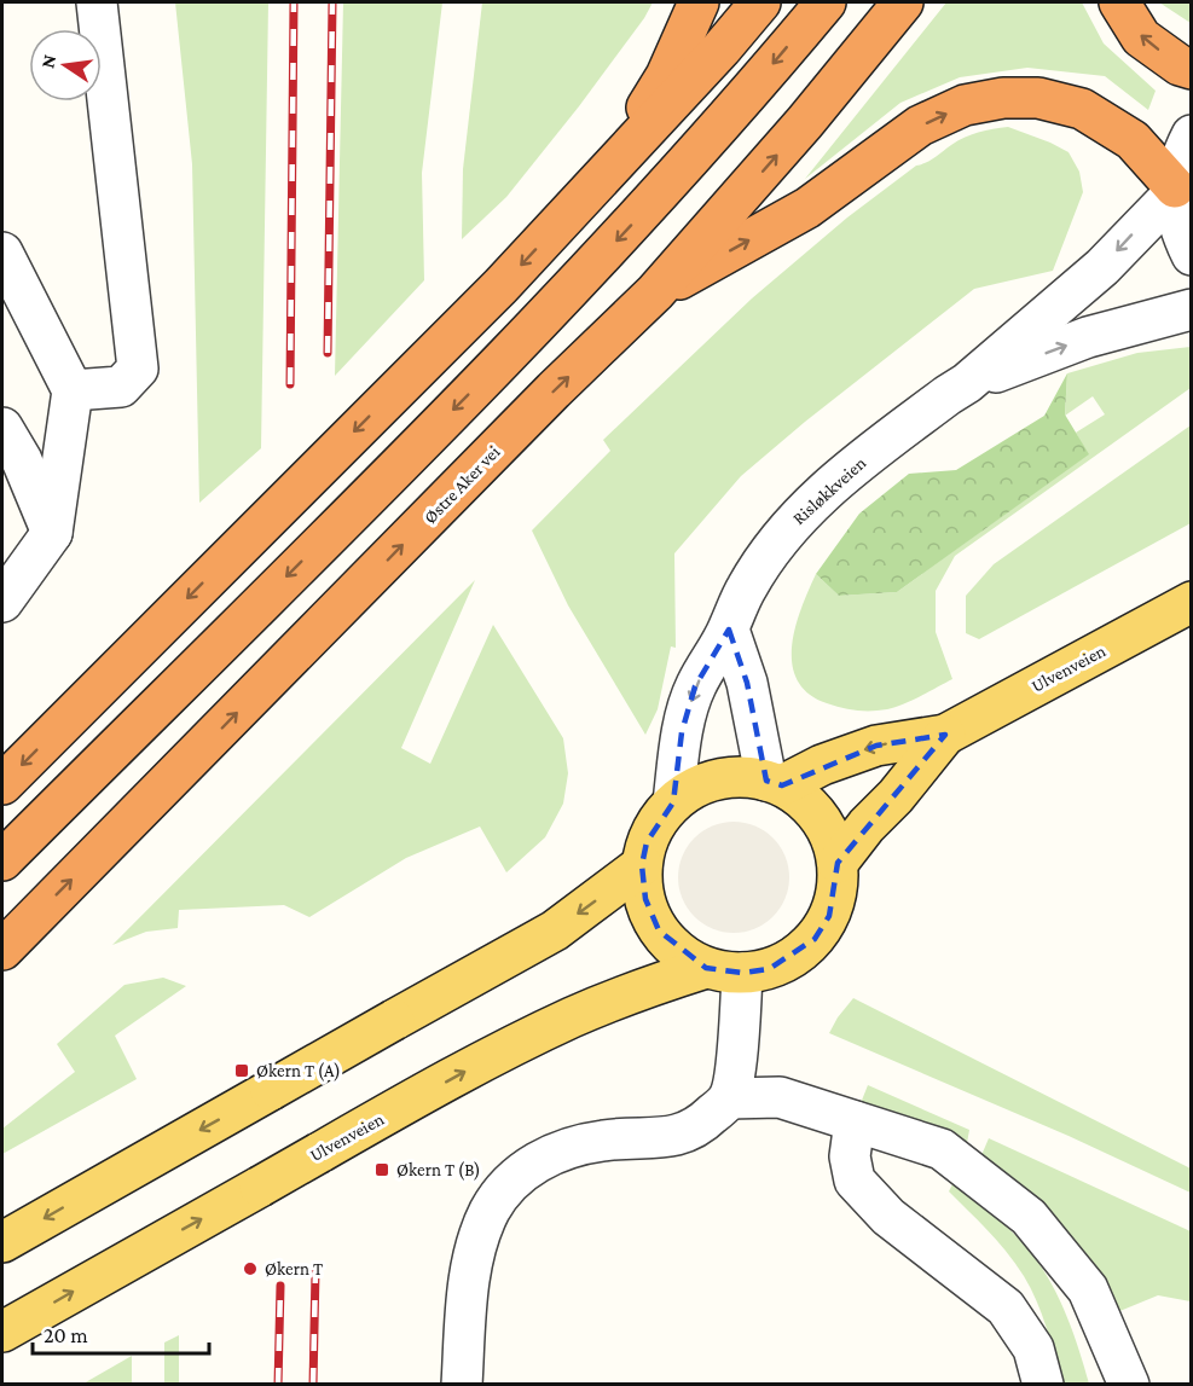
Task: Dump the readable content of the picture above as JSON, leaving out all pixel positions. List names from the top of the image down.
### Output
{
  "streets": {
    "highway": ["Østre Aker vei"],
    "main road": ["Ulvenveien"],
    "street": ["Risløkkveien"]
  },
  "crossings": [
    ["Risløkkveien", "Ulvenveien"]
  ],
  "places": {
    "transit": ["Økern T (A)", "Økern T (B)"],
    "other": ["Økern T"]
  },
  "scale_bar": "20 m",
  "north": "left"
}
